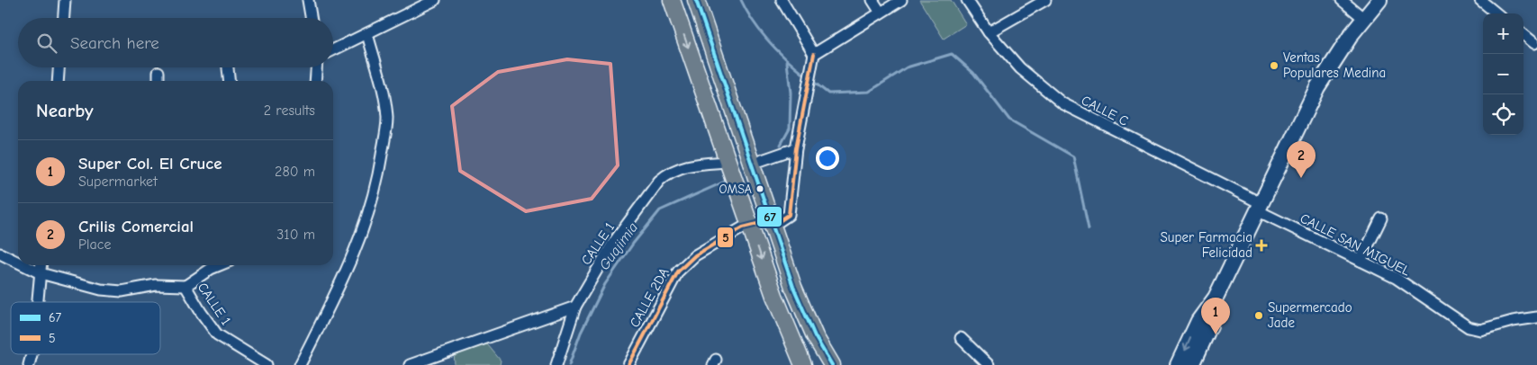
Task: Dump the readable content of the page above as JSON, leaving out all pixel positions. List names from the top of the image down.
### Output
{
  "streets": {
    "street": [
      "CALLE C",
      "CALLE 1",
      "CALLE SAN MIGUEL",
      "CALLE 2DA"
    ]
  },
  "crossings": [
    ["CALLE C", "CALLE SAN MIGUEL"]
  ],
  "water": ["Guajimia"],
  "places": {
    "other": ["Ventas Populares Medina", "OMSA", "Supermercado Jade"],
    "health": ["Super Farmacia Felicidad"]
  },
  "lines": ["transit line 67", "transit line 5"],
  "legend": ["67", "5"],
  "page": {
    "map_buttons": ["+", "−"],
    "search": "Search here",
    "heading": ["Nearby", "2 results"],
    "list": [
      {
        "mark": "1",
        "name": "Super Col. El Cruce",
        "note": "Supermarket",
        "value": "280 m"
      },
      {
        "mark": "2",
        "name": "Crilis Comercial",
        "note": "Place",
        "value": "310 m"
      }
    ],
    "pins": ["2", "1"]
  }
}
